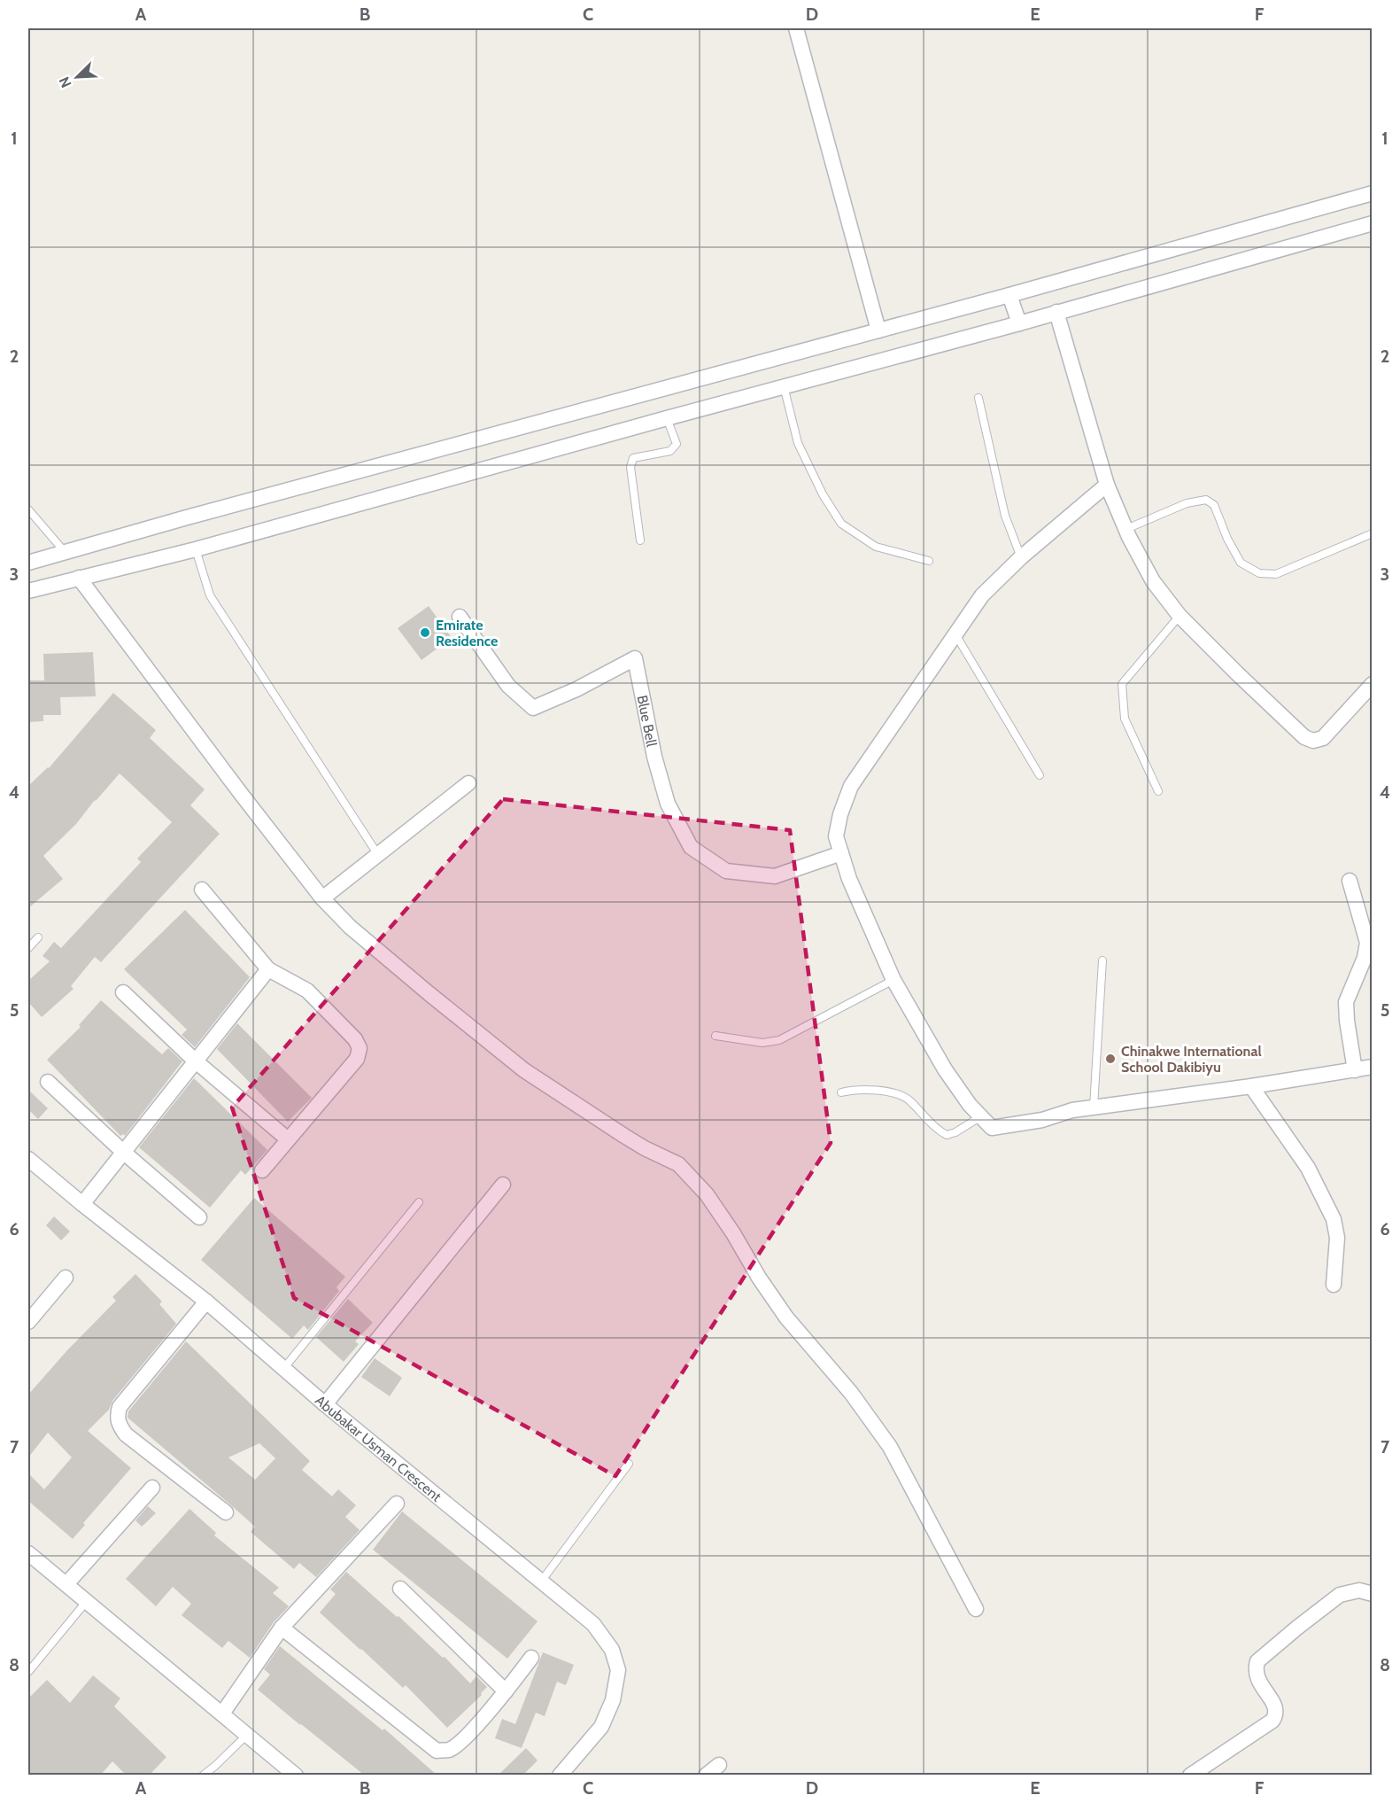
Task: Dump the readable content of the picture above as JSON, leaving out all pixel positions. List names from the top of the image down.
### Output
{
  "streets": {
    "street": ["Blue Bell", "Abubakar Usman Crescent"]
  },
  "places": ["Emirate Residence", "Chinakwe International School Dakibiyu"],
  "north": "bottom left",
  "grid": {
    "columns": [
      "A",
      "B",
      "C",
      "D",
      "E",
      "F"
    ],
    "rows": [
      "1",
      "2",
      "3",
      "4",
      "5",
      "6",
      "7",
      "8"
    ]
  }
}
